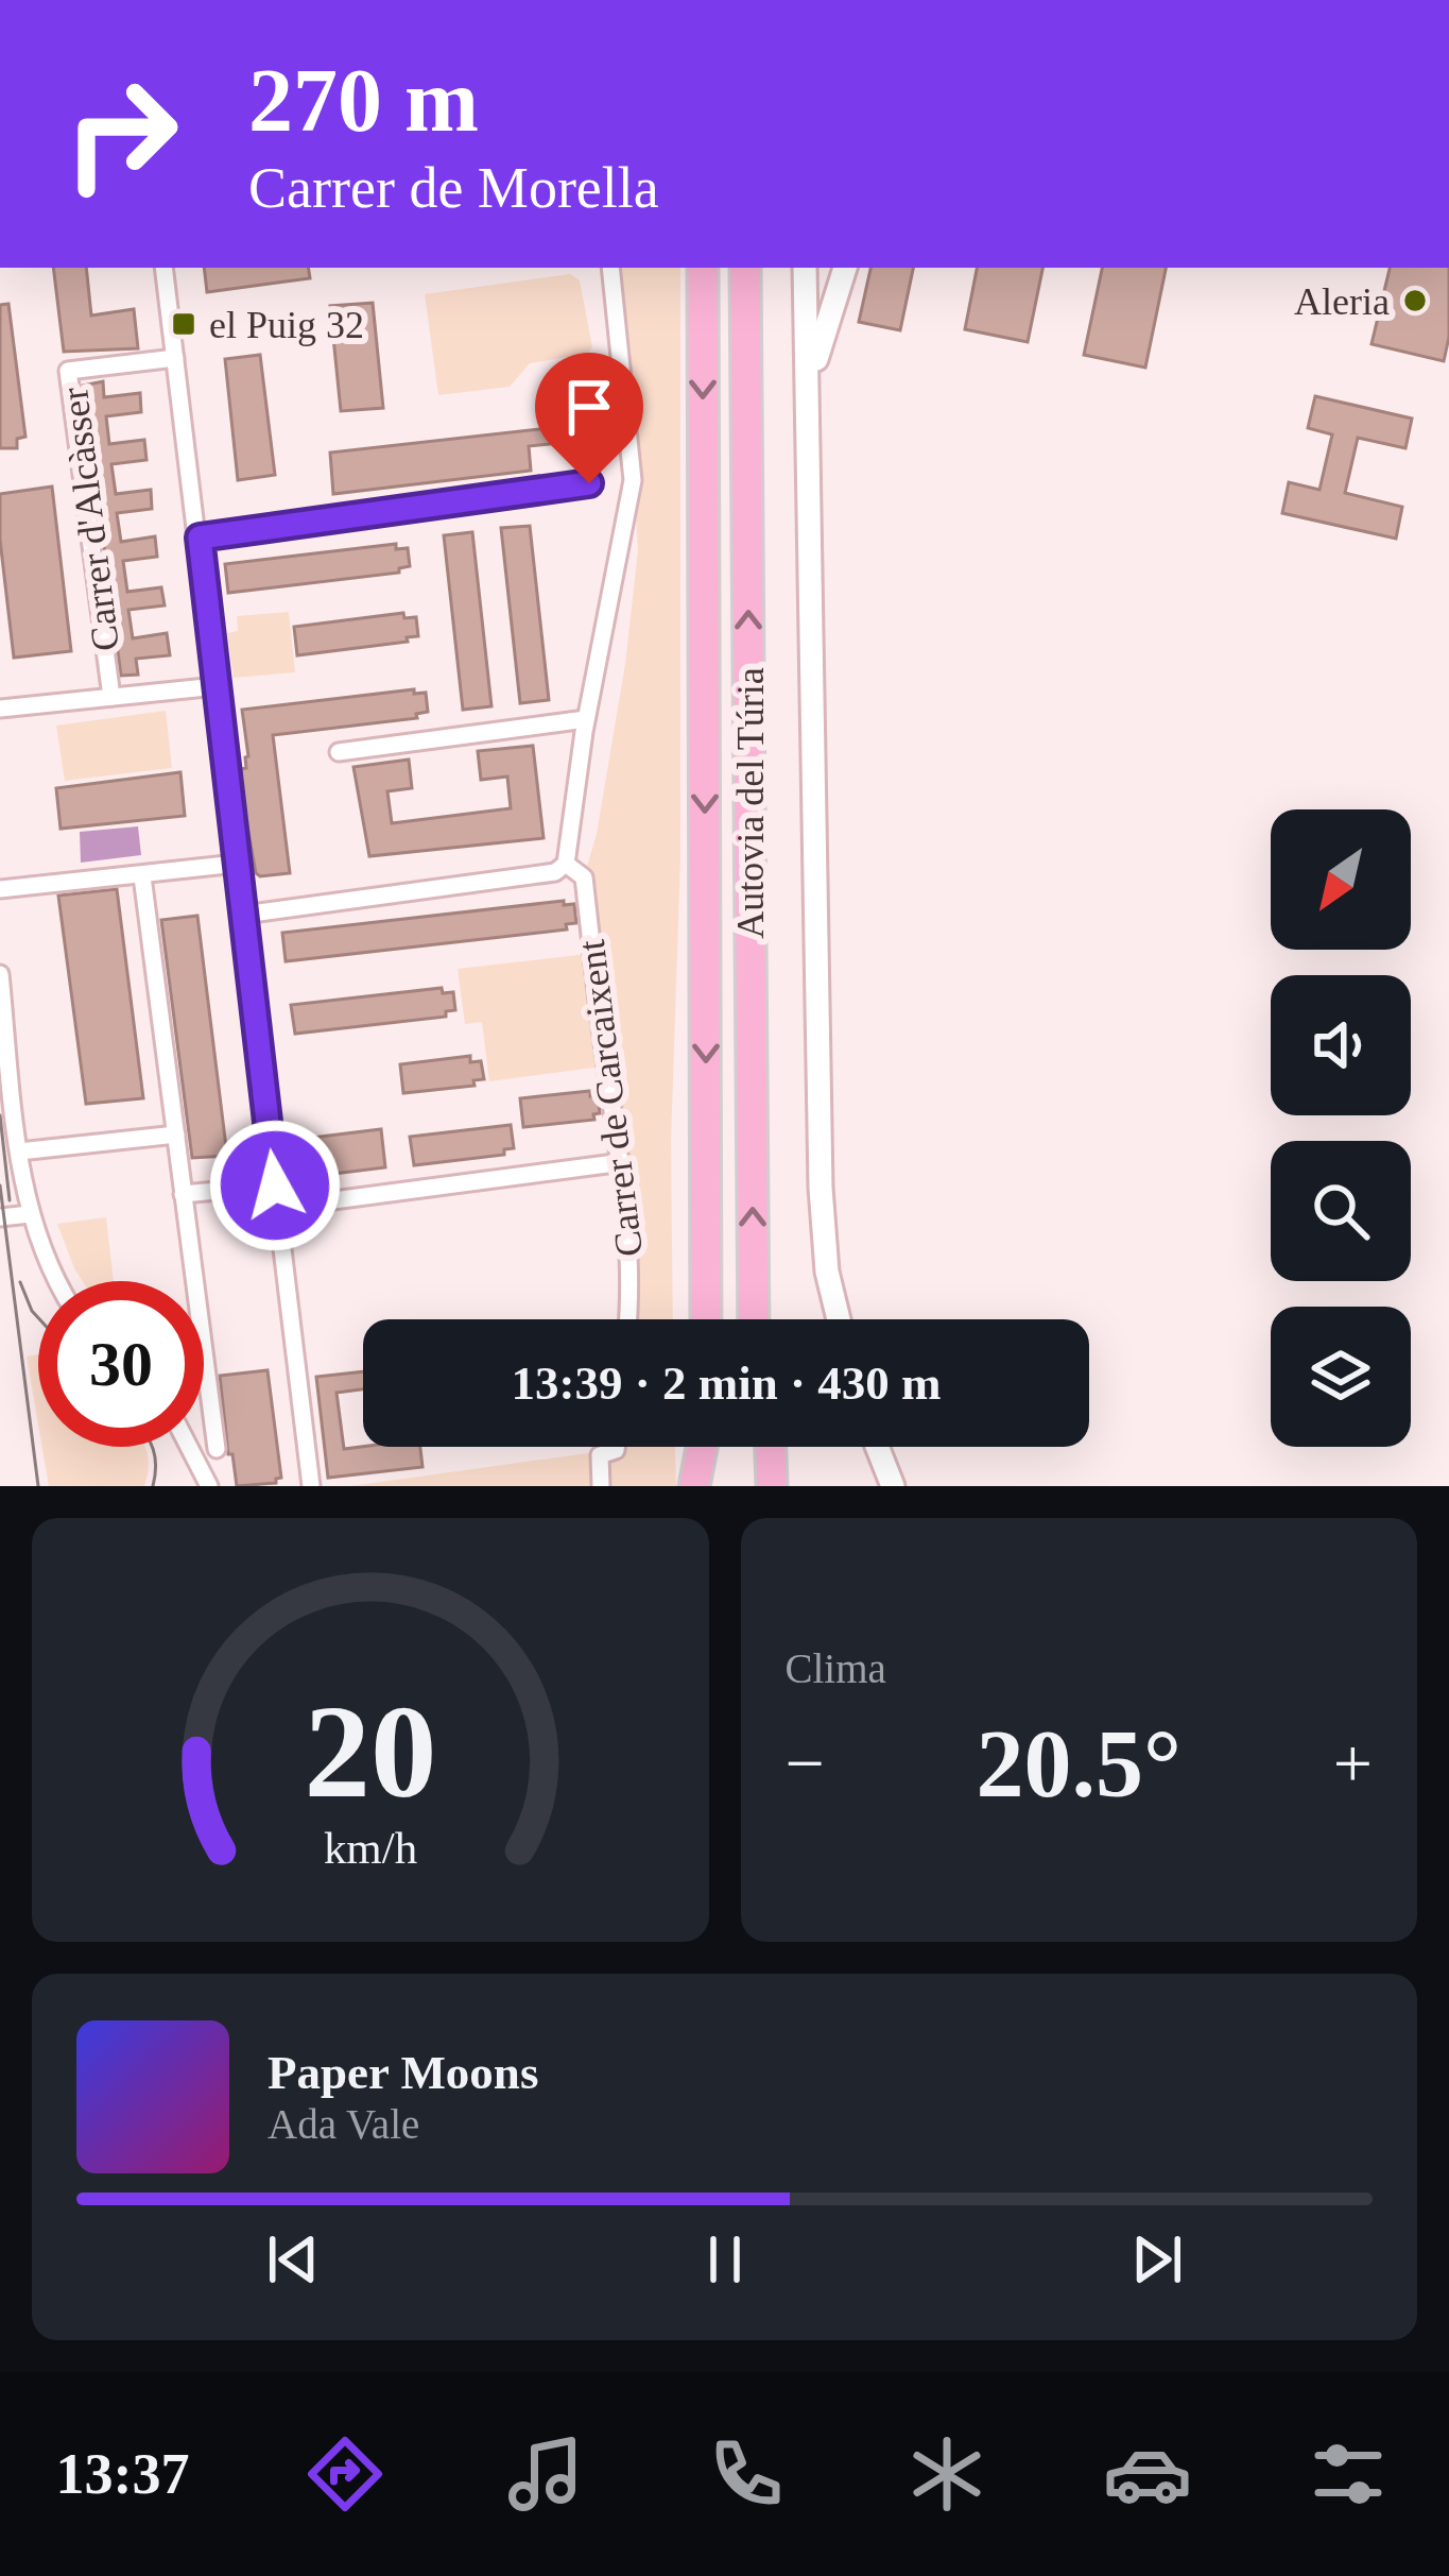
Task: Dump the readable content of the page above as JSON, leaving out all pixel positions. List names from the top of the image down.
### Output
{
  "streets": {
    "highway": ["Autovia del Túria"],
    "street": ["Carrer d'Alcàsser", "Carrer de Carcaixent"]
  },
  "places": {
    "other": ["Aleria"],
    "transit": ["el Puig 32"]
  },
  "north": "bottom left",
  "page": {
    "turn": ["270 m", "Carrer de Morella"],
    "limit": "30",
    "trip": "13:39 · 2 min · 430 m",
    "tile": "Clima",
    "heat": ["−", "20.5°", "+"],
    "song": ["Paper Moons", "Ada Vale"],
    "tabs": "13:37",
    "gauge": ["20", "km/h"]
  }
}
